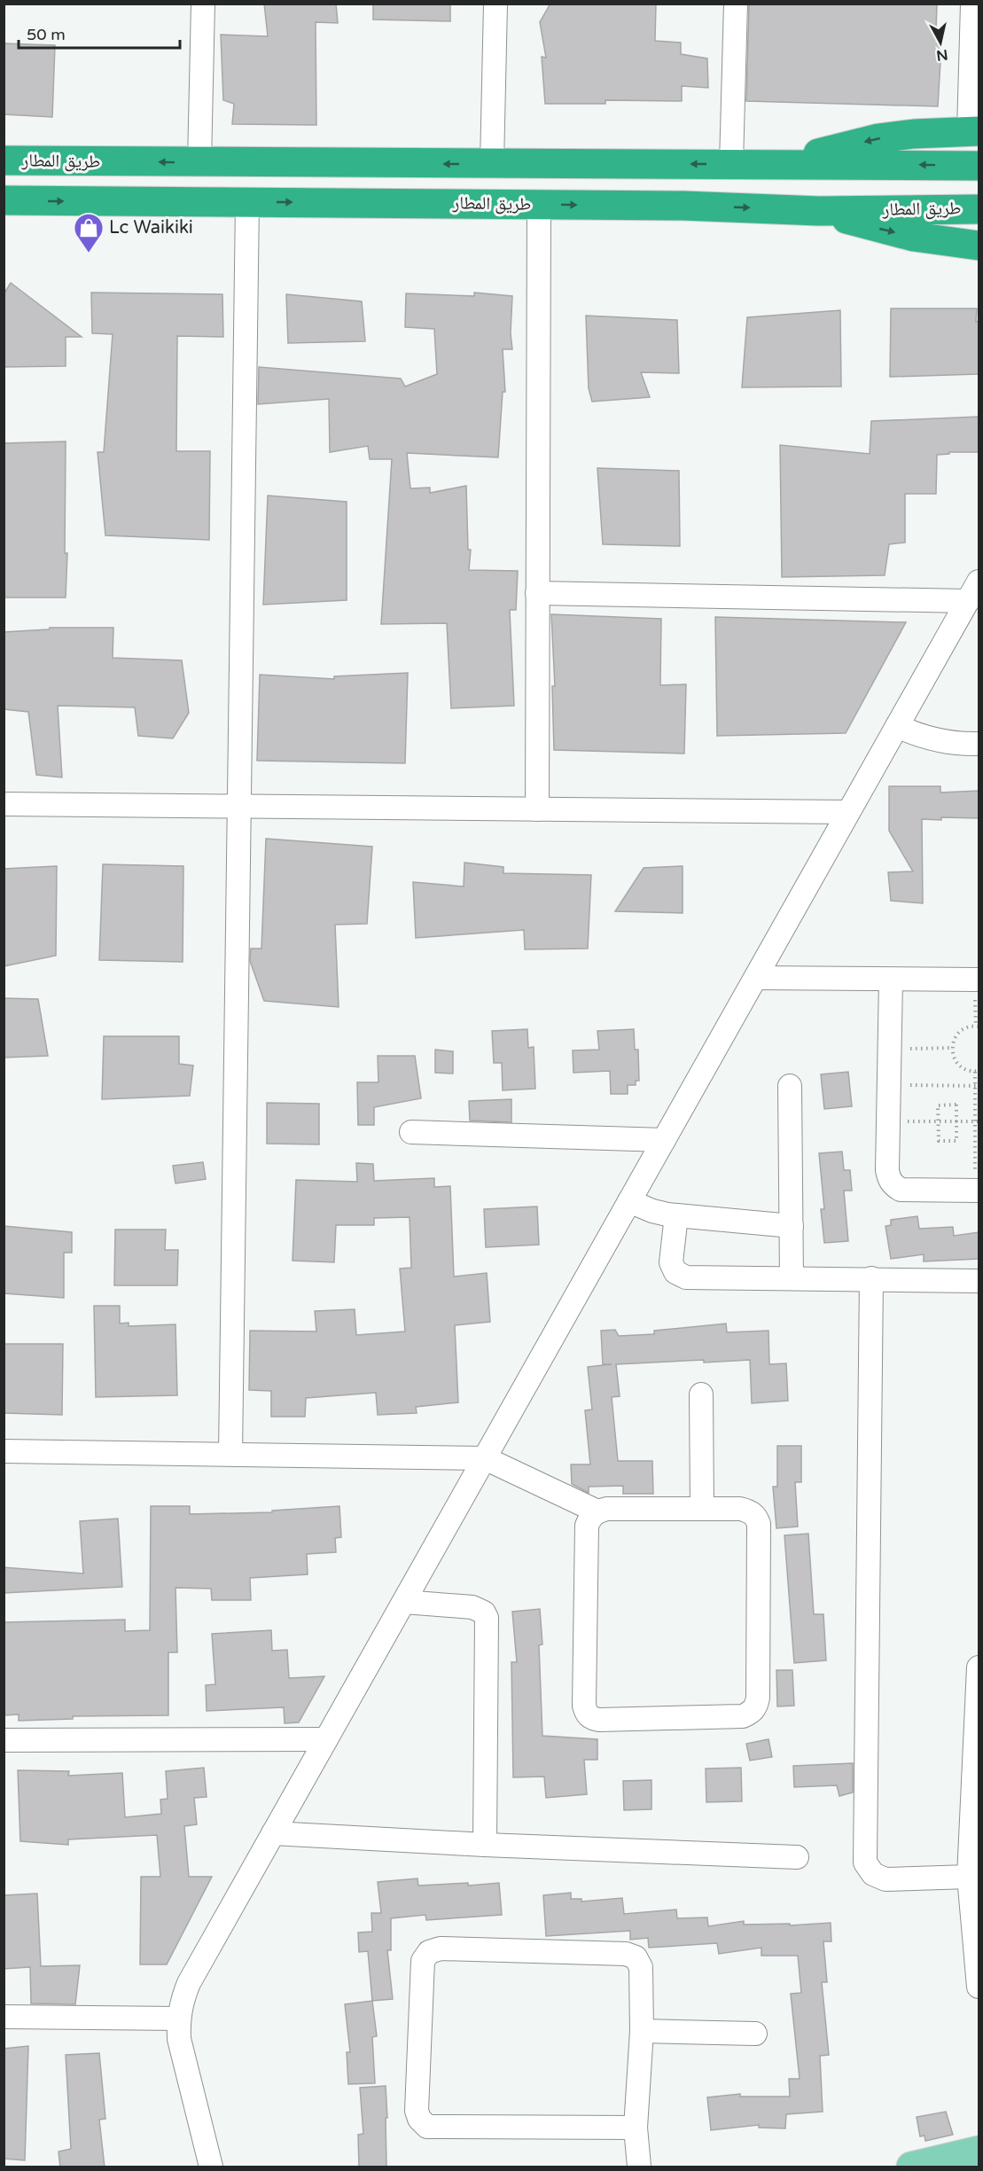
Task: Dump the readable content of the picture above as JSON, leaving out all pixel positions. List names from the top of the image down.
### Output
{
  "streets": {
    "highway": ["طريق المطار"]
  },
  "places": {
    "shop": ["Lc Waikiki"]
  },
  "scale_bar": "50 m",
  "north": "bottom"
}
